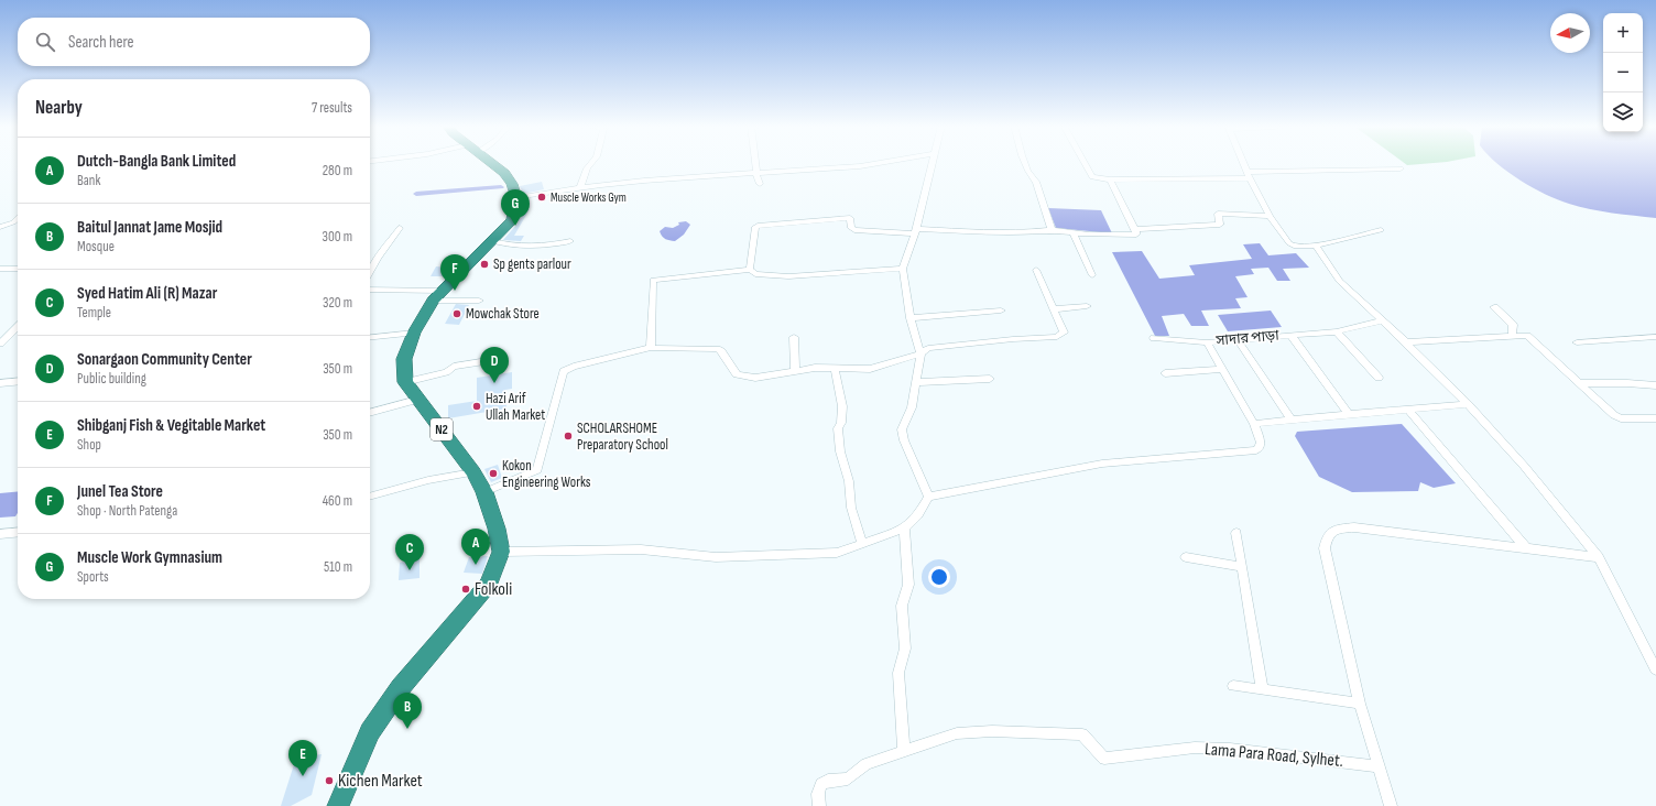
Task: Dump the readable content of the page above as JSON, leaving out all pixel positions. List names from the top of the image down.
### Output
{
  "streets": {
    "highway": ["N2"],
    "street": ["সাদার পাড়া", "Lama Para Road, Sylhet."]
  },
  "places": [
    "Muscle Works Gym",
    "Sp gents parlour",
    "Mowchak Store",
    "Hazi Arif Ullah Market",
    "SCHOLARSHOME Preparatory School",
    "Kokon Engineering Works",
    "Folkoli",
    "Kichen Market"
  ],
  "north": "left",
  "page": {
    "map_buttons": ["+", "−"],
    "search": "Search here",
    "heading": ["Nearby", "7 results"],
    "list": [
      {
        "mark": "A",
        "name": "Dutch-Bangla Bank Limited",
        "note": "Bank",
        "value": "280 m"
      },
      {
        "mark": "B",
        "name": "Baitul Jannat Jame Mosjid",
        "note": "Mosque",
        "value": "300 m"
      },
      {
        "mark": "C",
        "name": "Syed Hatim Ali (R) Mazar",
        "note": "Temple",
        "value": "320 m"
      },
      {
        "mark": "D",
        "name": "Sonargaon Community Center",
        "note": "Public building",
        "value": "350 m"
      },
      {
        "mark": "E",
        "name": "Shibganj Fish & Vegitable Market",
        "note": "Shop",
        "value": "350 m"
      },
      {
        "mark": "F",
        "name": "Junel Tea Store",
        "note": "Shop · North Patenga",
        "value": "460 m"
      },
      {
        "mark": "G",
        "name": "Muscle Work Gymnasium",
        "note": "Sports",
        "value": "510 m"
      }
    ],
    "pins": [
      "G",
      "F",
      "D",
      "A",
      "C",
      "B",
      "E"
    ]
  }
}
